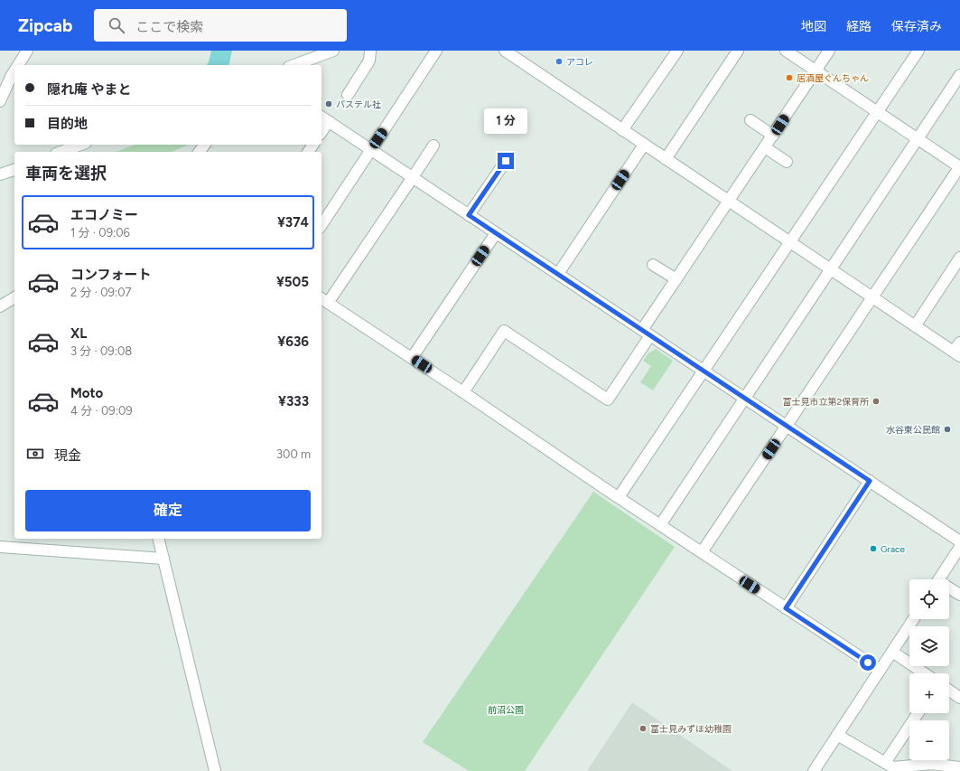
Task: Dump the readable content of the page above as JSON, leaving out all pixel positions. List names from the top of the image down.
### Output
{
  "parks": ["前沼公園"],
  "places": [
    "アコレ",
    "居酒屋ぐんちゃん",
    "パステル社",
    "富士見市立第2保育所",
    "水谷東公民館",
    "Grace",
    "富士見みずほ幼稚園"
  ],
  "page": {
    "header": "Zipcab",
    "search": "ここで検索",
    "nav": ["地図", "経路", "保存済み"],
    "banner": ["隠れ庵 やまと", "目的地"],
    "bubble": "1 分",
    "heading": "車両を選択",
    "list": [
      {
        "name": "エコノミー",
        "note": "1 分 · 09:06",
        "value": "¥374"
      },
      {
        "name": "コンフォート",
        "note": "2 分 · 09:07",
        "value": "¥505"
      },
      {
        "name": "XL",
        "note": "3 分 · 09:08",
        "value": "¥636"
      },
      {
        "name": "Moto",
        "note": "4 分 · 09:09",
        "value": "¥333"
      }
    ],
    "pay": ["現金", "300 m"],
    "buttons": "確定",
    "map_buttons": ["+", "−"]
  }
}
